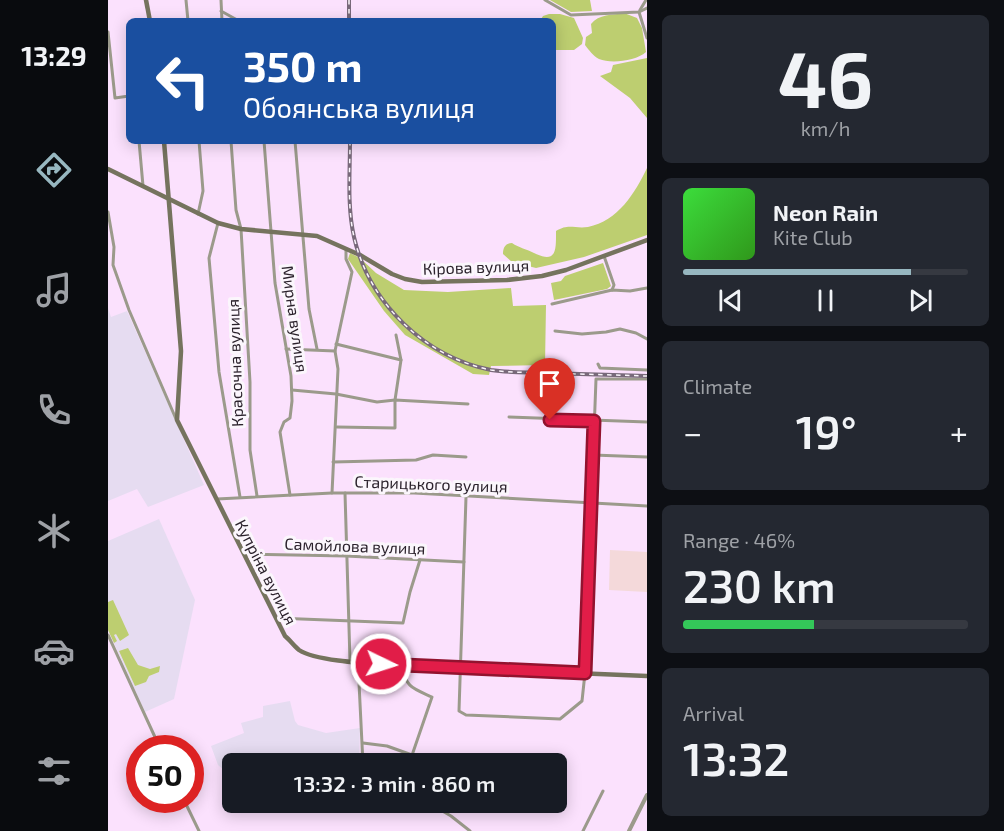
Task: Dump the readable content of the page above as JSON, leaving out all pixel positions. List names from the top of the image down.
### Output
{
  "streets": {
    "main road": ["Кірова вулиця", "Купріна вулиця"],
    "street": [
      "Мирна вулиця",
      "Красочна вулиця",
      "Старицького вулиця",
      "Самойлова вулиця"
    ]
  },
  "crossings": [
    ["Кірова вулиця", "Мирна вулиця"],
    ["Кірова вулиця", "Красочна вулиця"],
    ["Кірова вулиця", "Купріна вулиця"],
    ["Мирна вулиця", "Старицького вулиця"],
    ["Красочна вулиця", "Старицького вулиця"],
    ["Старицького вулиця", "Купріна вулиця"],
    ["Самойлова вулиця", "Купріна вулиця"]
  ],
  "page": {
    "tabs": "13:29",
    "tile": [
      ["46", "km/h"],
      "Climate",
      ["Range · 46%", "230 km"],
      ["Arrival", "13:32"]
    ],
    "turn": ["350 m", "Обоянська вулиця"],
    "song": ["Neon Rain", "Kite Club"],
    "heat": ["−", "19°", "+"],
    "limit": "50",
    "trip": "13:32 · 3 min · 860 m"
  }
}
